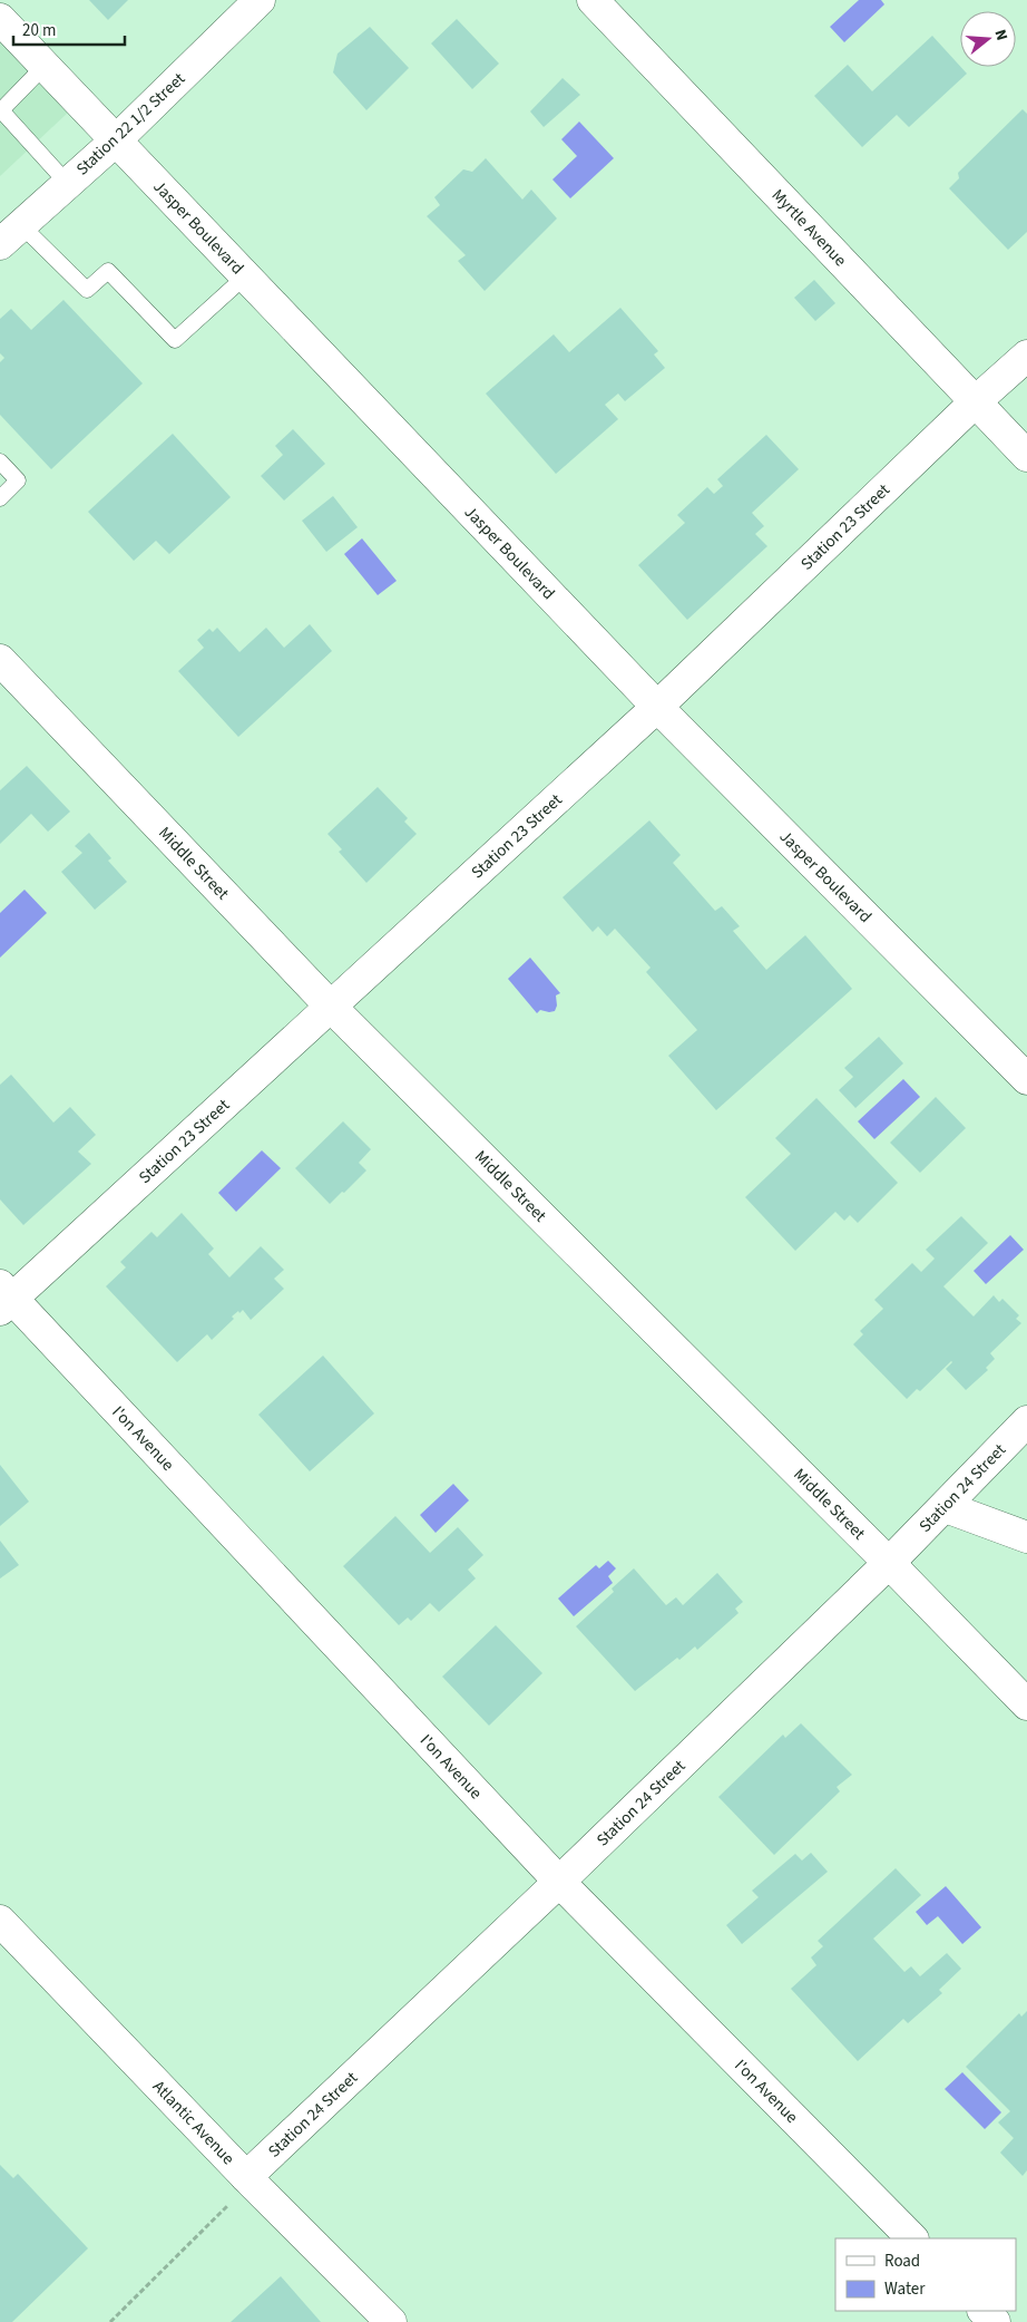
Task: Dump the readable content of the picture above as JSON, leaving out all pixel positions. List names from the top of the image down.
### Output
{
  "streets": {
    "street": [
      "Station 22 1/2 Street",
      "Jasper Boulevard",
      "Myrtle Avenue",
      "Station 23 Street",
      "Middle Street",
      "I'on Avenue",
      "Station 24 Street",
      "Atlantic Avenue"
    ]
  },
  "crossings": [
    ["Station 22 1/2 Street", "Jasper Boulevard"],
    ["Jasper Boulevard", "Station 23 Street"],
    ["Myrtle Avenue", "Station 23 Street"],
    ["Station 23 Street", "Middle Street"],
    ["Station 23 Street", "I'on Avenue"],
    ["Middle Street", "Station 24 Street"],
    ["I'on Avenue", "Station 24 Street"],
    ["Station 24 Street", "Atlantic Avenue"]
  ],
  "legend": ["Road", "Water"],
  "scale_bar": "20 m",
  "north": "right"
}
